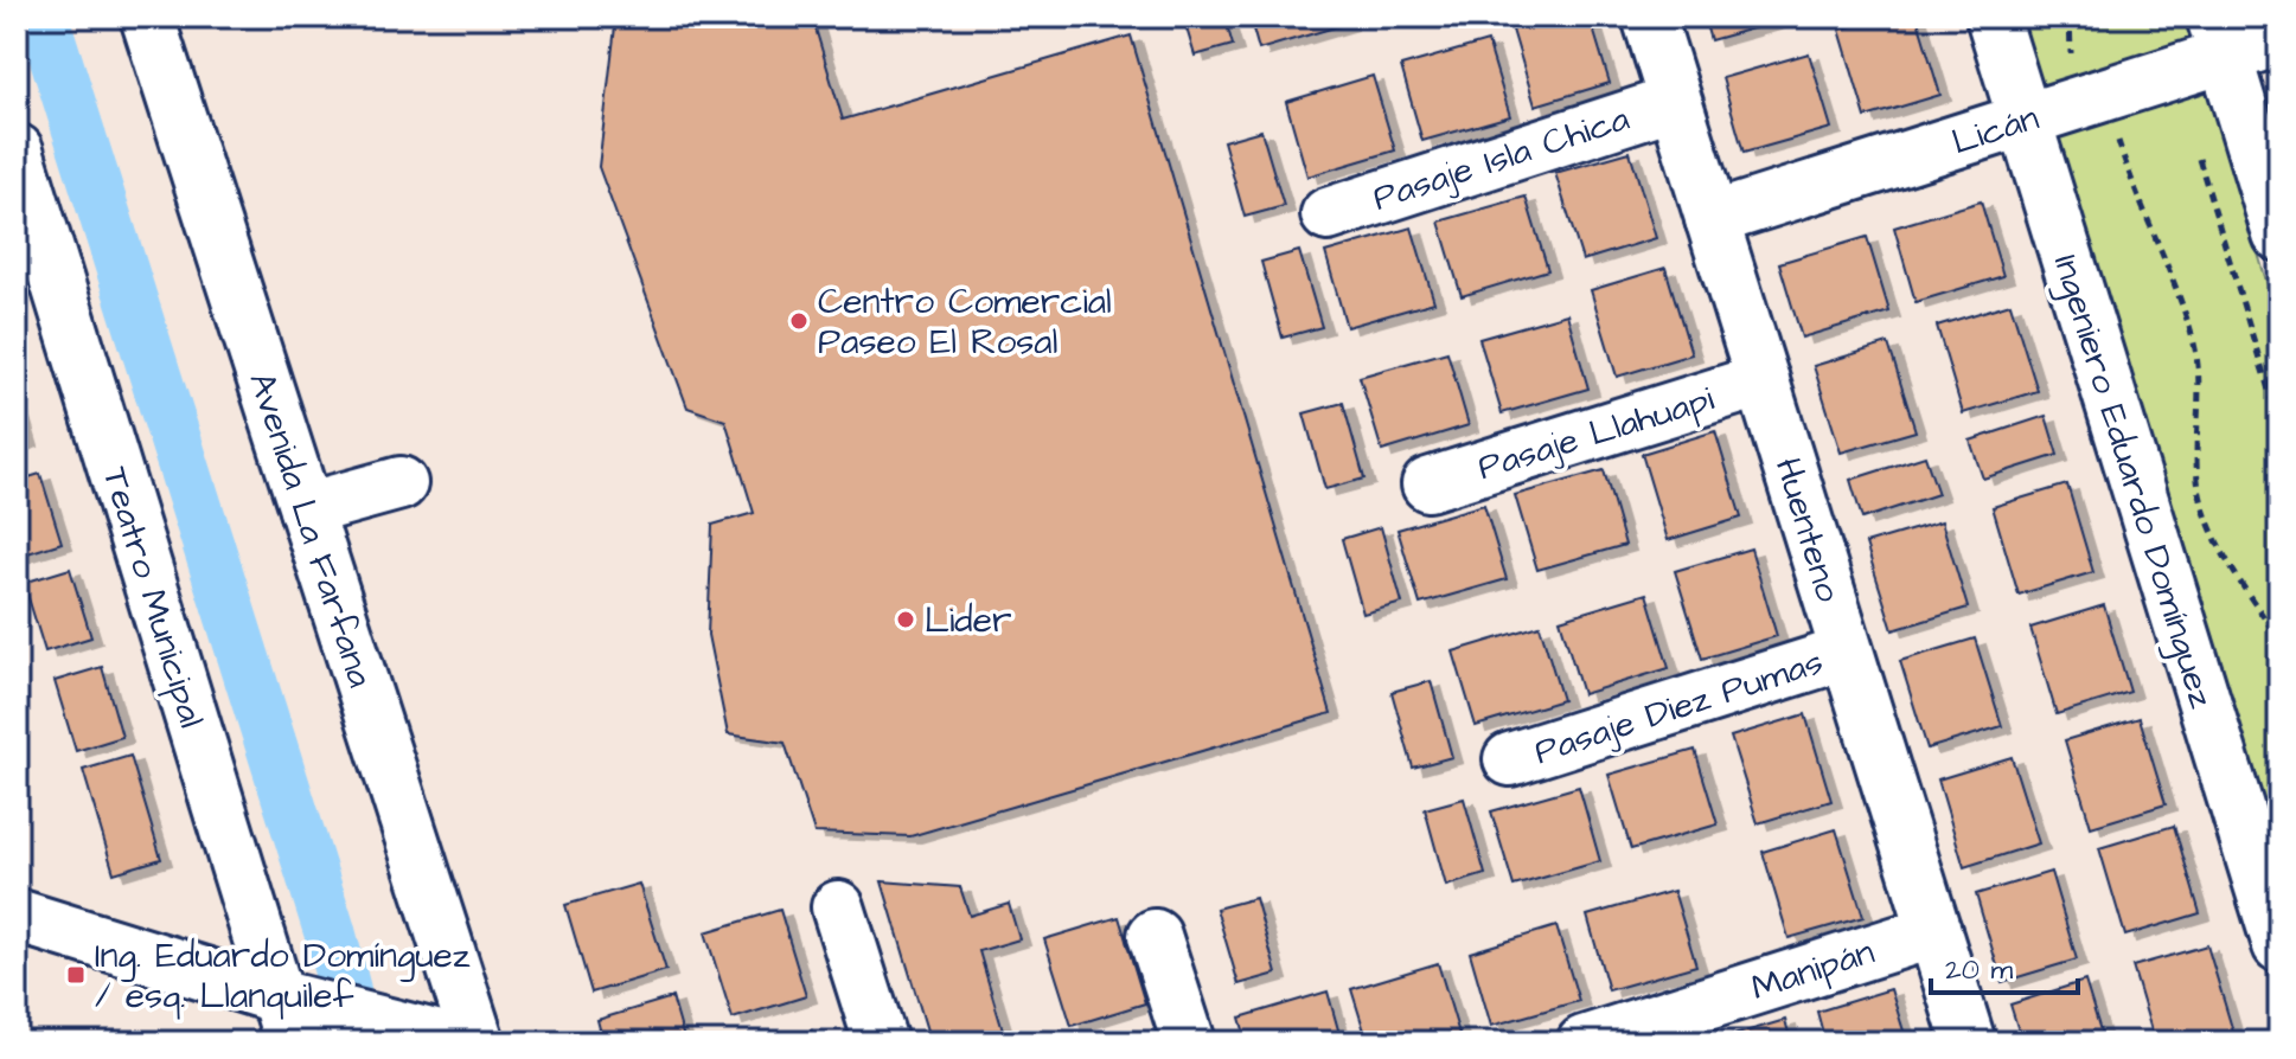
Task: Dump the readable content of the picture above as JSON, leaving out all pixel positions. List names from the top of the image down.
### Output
{
  "streets": {
    "street": [
      "Licán",
      "Pasaje Isla Chica",
      "Pasaje Llahuapi",
      "Ingeniero Eduardo Domínguez",
      "Avenida La Farfana",
      "Huenteno",
      "Teatro Municipal",
      "Pasaje Diez Pumas",
      "Manipán"
    ]
  },
  "crossings": [
    ["Licán", "Ingeniero Eduardo Domínguez"],
    ["Licán", "Huenteno"],
    ["Pasaje Isla Chica", "Huenteno"],
    ["Pasaje Llahuapi", "Huenteno"],
    ["Huenteno", "Pasaje Diez Pumas"],
    ["Huenteno", "Manipán"]
  ],
  "places": {
    "other": ["Centro Comercial Paseo El Rosal", "Lider"],
    "transit": ["Ing. Eduardo Domínguez / esq. Llanquilef"]
  },
  "scale_bar": "20 m"
}
